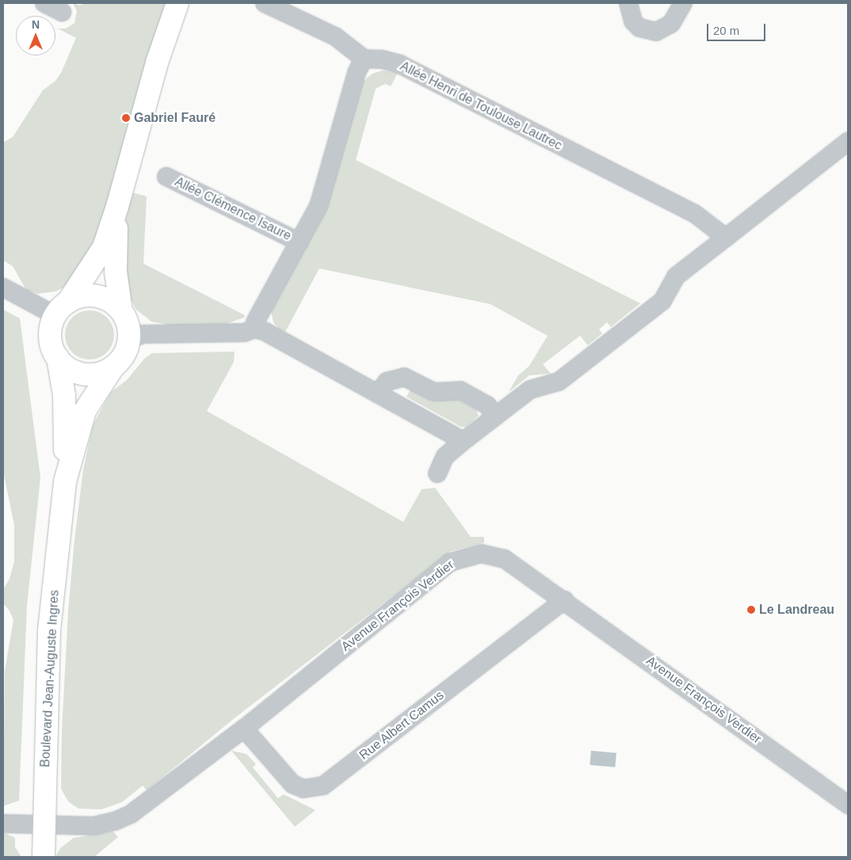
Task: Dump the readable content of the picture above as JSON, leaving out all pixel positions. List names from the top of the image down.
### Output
{
  "streets": {
    "main road": ["Boulevard Jean-Auguste Ingres"],
    "street": [
      "Allée Henri de Toulouse Lautrec",
      "Allée Clémence Isaure",
      "Avenue François Verdier",
      "Rue Albert Camus"
    ]
  },
  "crossings": [
    ["Avenue François Verdier", "Boulevard Jean-Auguste Ingres"],
    ["Avenue François Verdier", "Rue Albert Camus"]
  ],
  "places": ["Gabriel Fauré", "Le Landreau"],
  "scale_bar": "20 m",
  "north": "top"
}
